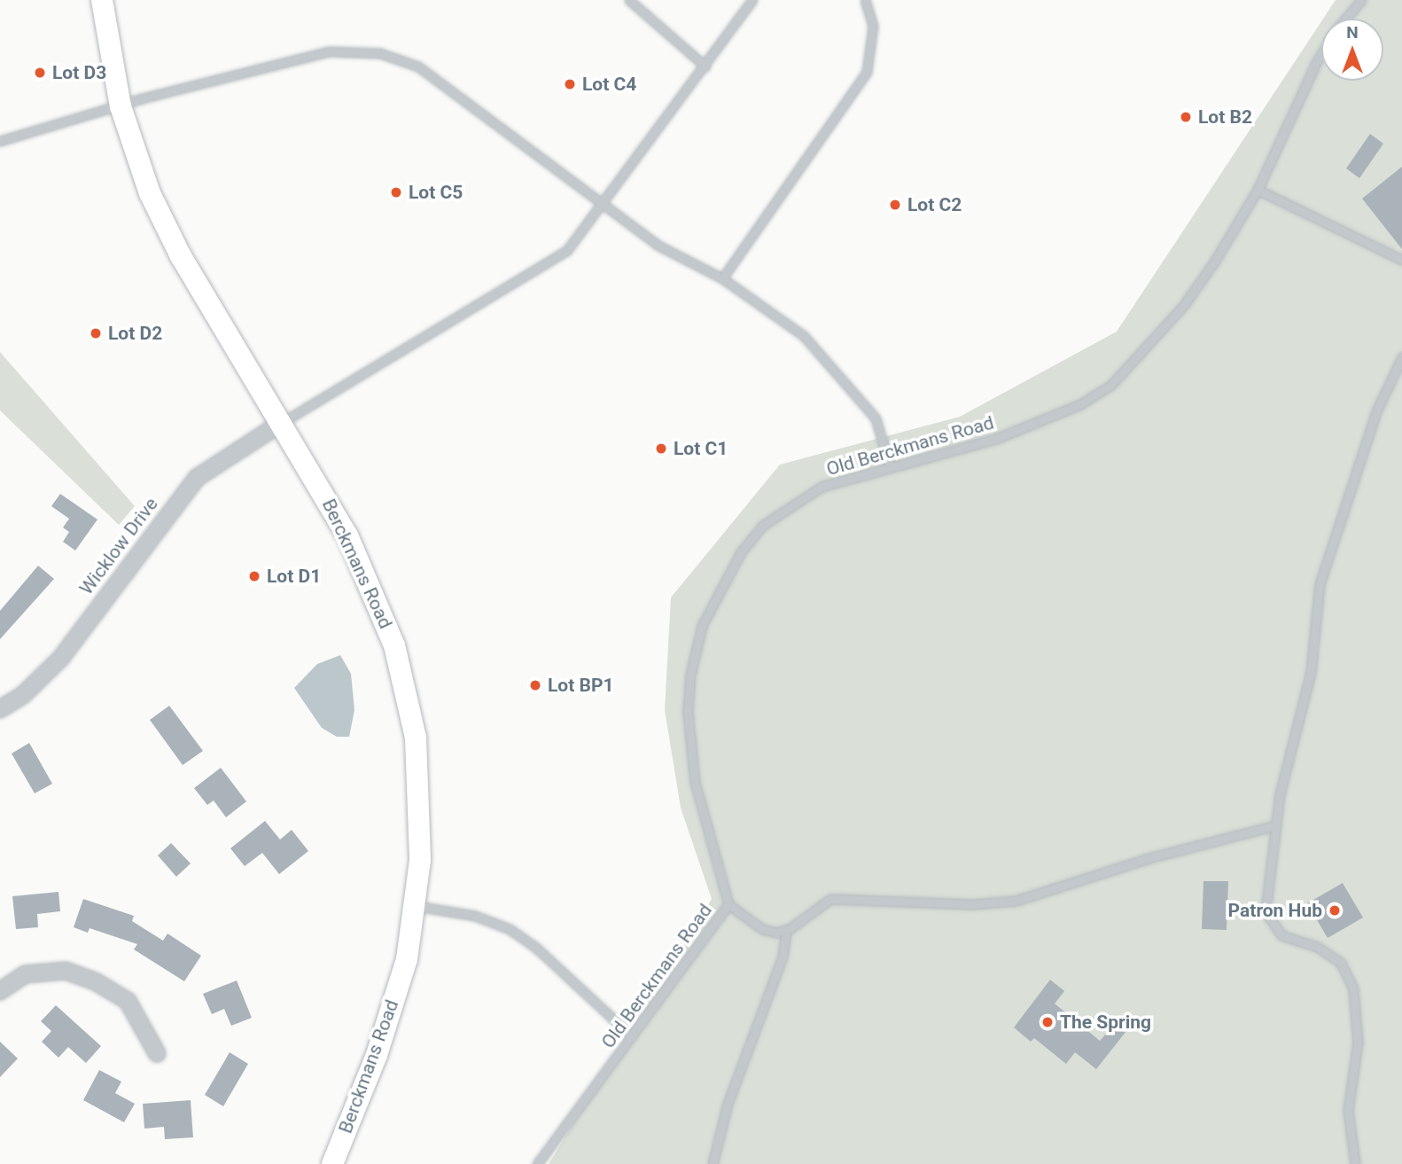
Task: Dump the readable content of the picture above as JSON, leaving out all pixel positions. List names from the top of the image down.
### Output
{
  "streets": {
    "main road": ["Berckmans Road"],
    "street": ["Wicklow Drive"],
    "lane": ["Old Berckmans Road"]
  },
  "crossings": [
    ["Wicklow Drive", "Berckmans Road"]
  ],
  "places": [
    "Lot D3",
    "Lot C4",
    "Lot B2",
    "Lot C5",
    "Lot C2",
    "Lot D2",
    "Lot C1",
    "Lot D1",
    "Lot BP1",
    "Patron Hub",
    "The Spring"
  ],
  "north": "top"
}
